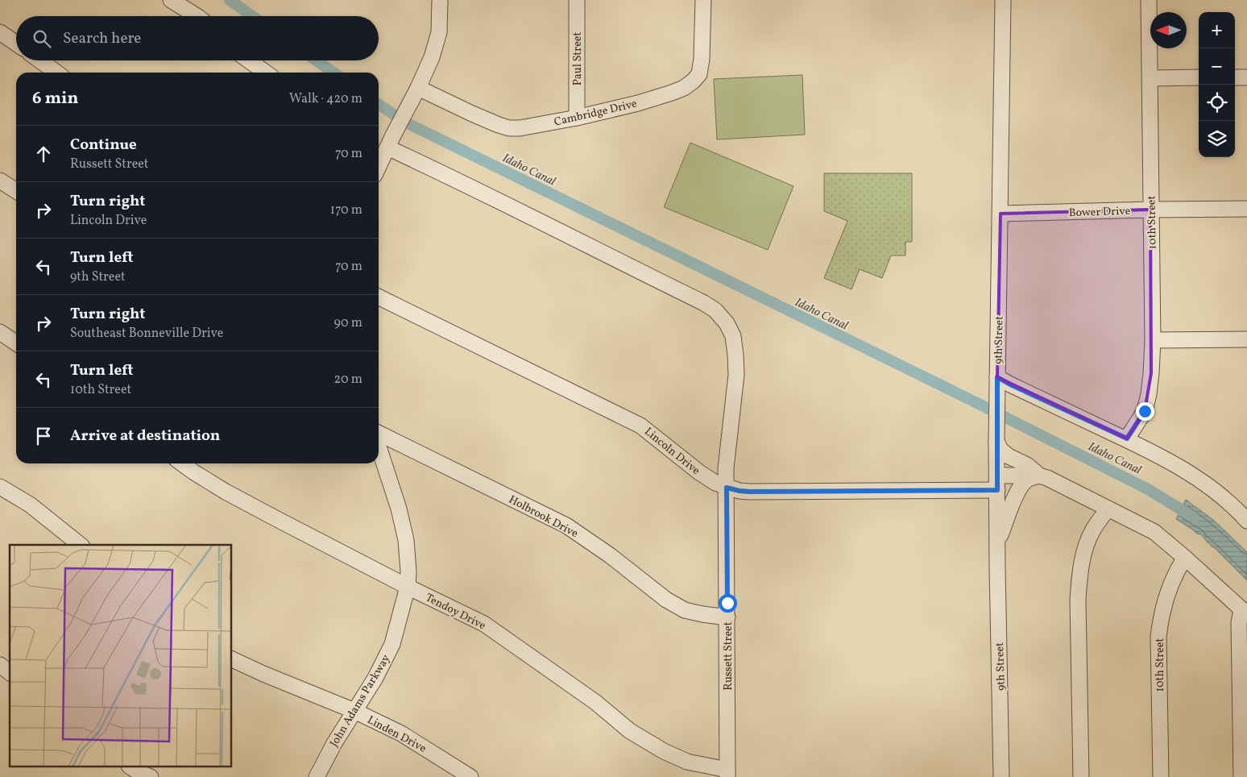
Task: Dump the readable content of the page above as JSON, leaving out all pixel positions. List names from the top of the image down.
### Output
{
  "streets": {
    "street": [
      "Paul Street",
      "Cambridge Drive",
      "Bower Drive",
      "10th Street",
      "9th Street",
      "Lincoln Drive",
      "Holbrook Drive",
      "Tendoy Drive",
      "Russett Street",
      "John Adams Parkway",
      "Linden Drive"
    ]
  },
  "crossings": [
    ["Paul Street", "Cambridge Drive"],
    ["Bower Drive", "10th Street"],
    ["Bower Drive", "9th Street"],
    ["9th Street", "Lincoln Drive"],
    ["Lincoln Drive", "Russett Street"],
    ["Holbrook Drive", "Russett Street"],
    ["Tendoy Drive", "Russett Street"],
    ["Tendoy Drive", "John Adams Parkway"],
    ["John Adams Parkway", "Linden Drive"]
  ],
  "water": ["Idaho Canal"],
  "north": "left",
  "page": {
    "map_buttons": ["+", "−"],
    "search": "Search here",
    "heading": ["6 min", "Walk · 420 m"],
    "list": [
      ["Continue", "Russett Street", "70 m"],
      ["Turn right", "Lincoln Drive", "170 m"],
      ["Turn left", "9th Street", "70 m"],
      ["Turn right", "Southeast Bonneville Drive", "90 m"],
      ["Turn left", "10th Street", "20 m"],
      "Arrive at destination"
    ]
  }
}
